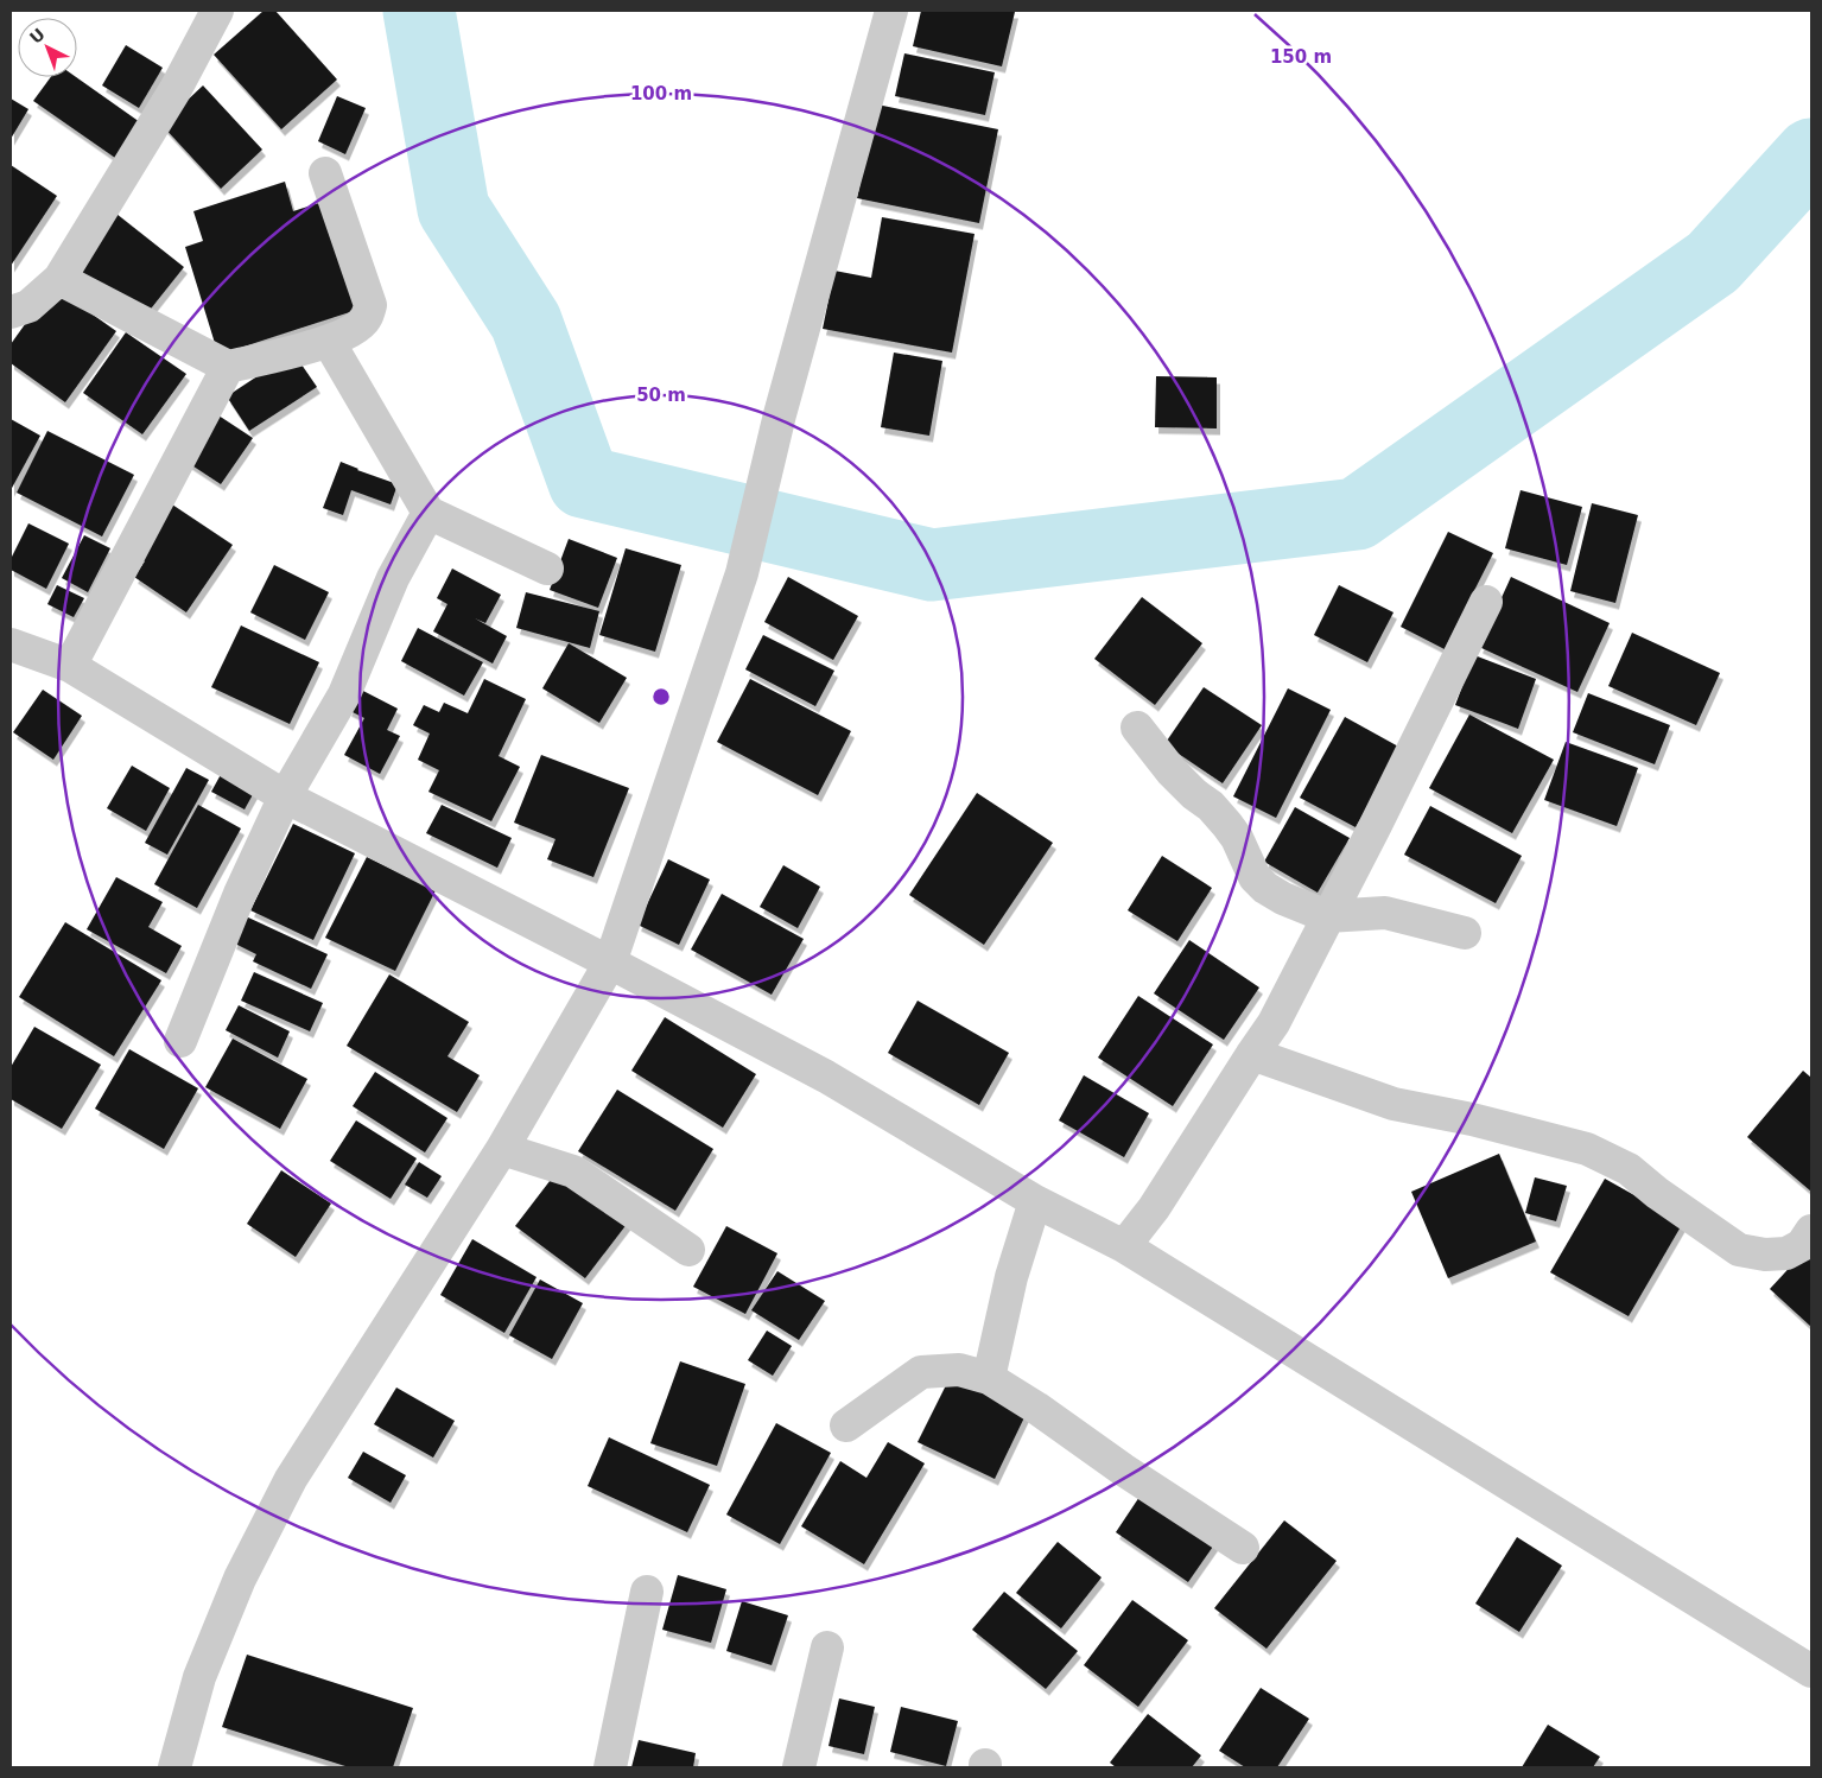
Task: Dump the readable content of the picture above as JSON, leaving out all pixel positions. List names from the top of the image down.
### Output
{
  "north": "top left",
  "rings": ["150 m", "100 m", "50 m"]
}
